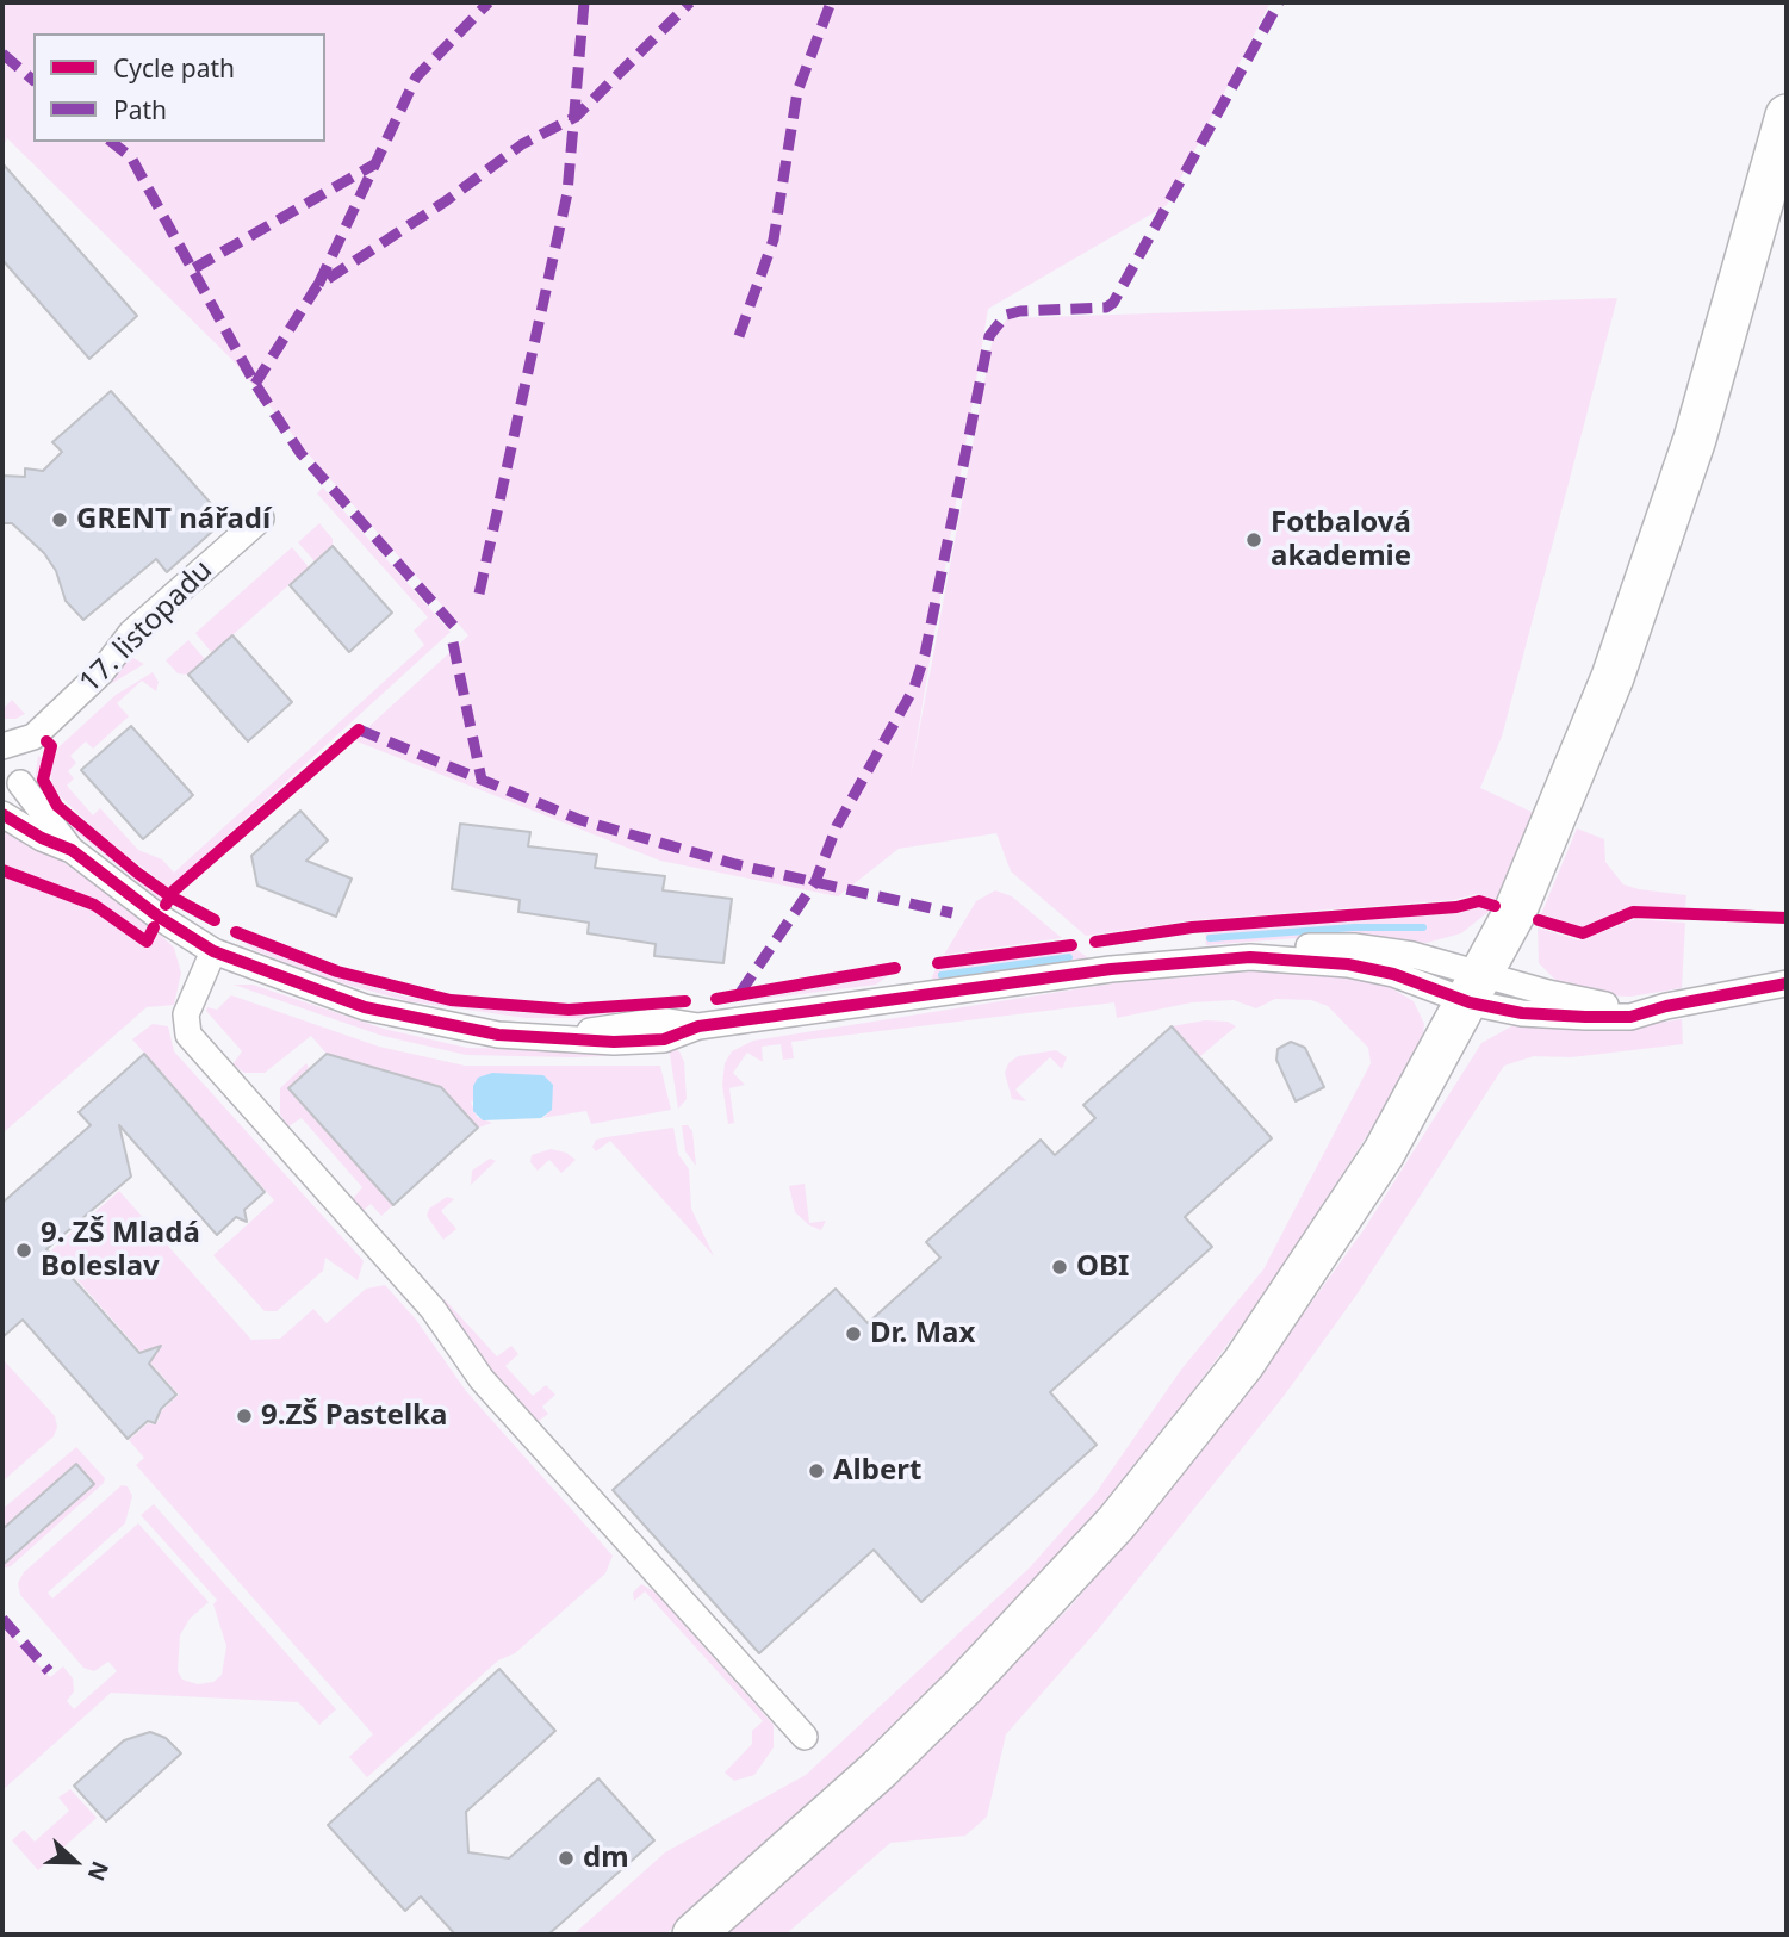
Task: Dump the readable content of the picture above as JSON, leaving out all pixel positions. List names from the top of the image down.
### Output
{
  "streets": {
    "street": ["17. listopadu"]
  },
  "places": [
    "GRENT nářadí",
    "Fotbalová akademie",
    "9. ZŠ Mladá Boleslav",
    "OBI",
    "Dr. Max",
    "9.ZŠ Pastelka",
    "Albert",
    "dm"
  ],
  "legend": ["Cycle path", "Path"],
  "north": "right"
}
